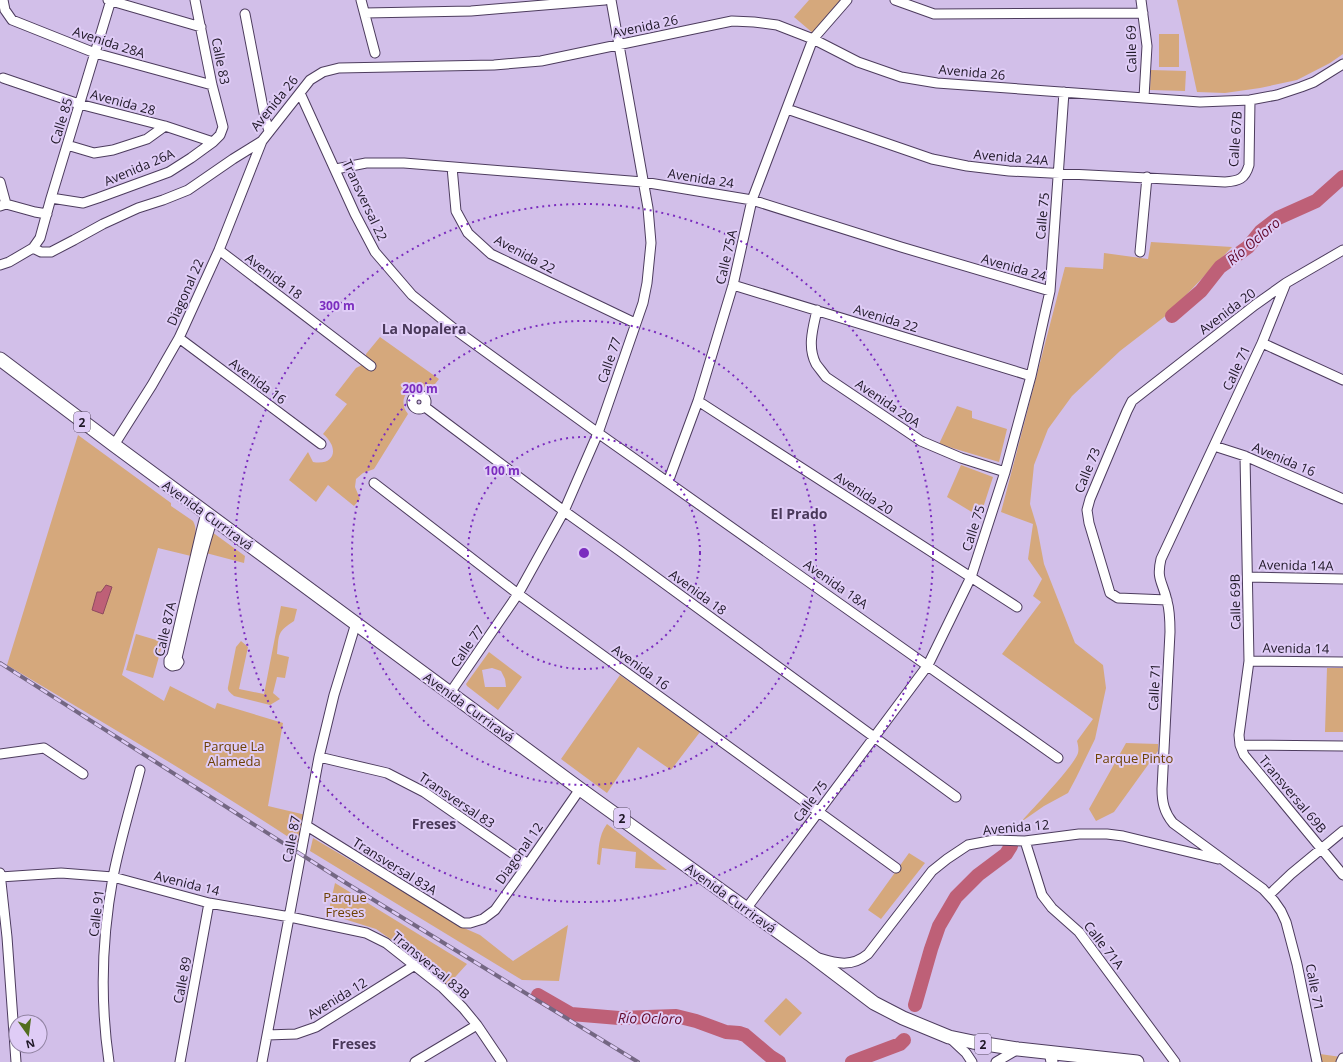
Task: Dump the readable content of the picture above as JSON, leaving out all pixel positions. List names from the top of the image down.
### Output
{
  "streets": {
    "highway": ["2", "Avenida Curriravá"],
    "street": [
      "Avenida 26",
      "Avenida 28A",
      "Calle 69",
      "Calle 83",
      "Avenida 28",
      "Calle 85",
      "Calle 67B",
      "Avenida 24A",
      "Avenida 26A",
      "Avenida 24",
      "Transversal 22",
      "Calle 75",
      "Avenida 22",
      "Calle 75A",
      "Avenida 18",
      "Diagonal 22",
      "Avenida 20",
      "Calle 77",
      "Calle 71",
      "Avenida 16",
      "Avenida 20A",
      "Calle 73",
      "Avenida 14A",
      "Avenida 18A",
      "Calle 69B",
      "Calle 87A",
      "Avenida 14",
      "Transversal 69B",
      "Transversal 83",
      "Avenida 12",
      "Calle 87",
      "Diagonal 12",
      "Transversal 83A",
      "Calle 91",
      "Calle 71A",
      "Transversal 83B",
      "Calle 89"
    ]
  },
  "crossings": [
    ["Avenida 26", "Calle 69"],
    ["Avenida 26", "Calle 85"],
    ["Avenida 26", "Calle 67B"],
    ["Avenida 26", "Transversal 22"],
    ["Avenida 26", "Calle 75"],
    ["Avenida 26", "Calle 75A"],
    ["Avenida 26", "Diagonal 22"],
    ["Avenida 26", "Calle 77"],
    ["Avenida 28A", "Calle 83"],
    ["Avenida 28A", "Calle 85"],
    ["Calle 83", "Avenida 26A"],
    ["Avenida 28", "Calle 85"],
    ["Avenida 28", "Avenida 26A"],
    ["Calle 85", "Avenida 26A"],
    ["Calle 67B", "Avenida 24A"],
    ["Avenida 24A", "Calle 75"],
    ["Avenida 24A", "Calle 75A"],
    ["Avenida 24", "Transversal 22"],
    ["Avenida 24", "Calle 75"],
    ["Avenida 24", "Avenida 22"],
    ["Avenida 24", "Calle 75A"],
    ["Avenida 24", "Calle 77"],
    ["Transversal 22", "Calle 77"],
    ["Transversal 22", "Avenida 18A"],
    ["Calle 75", "Avenida 22"],
    ["Calle 75", "Avenida 18"],
    ["Calle 75", "Avenida 20"],
    ["Calle 75", "Avenida 16"],
    ["Calle 75", "Avenida 20A"],
    ["Calle 75", "Avenida Curriravá"],
    ["Calle 75", "Avenida 18A"],
    ["Avenida 22", "Calle 75A"],
    ["Avenida 22", "Calle 77"],
    ["Avenida 22", "Avenida 20A"],
    ["Calle 75A", "Avenida 20"],
    ["Calle 75A", "Avenida 18A"],
    ["Avenida 18", "Diagonal 22"],
    ["Avenida 18", "Calle 77"],
    ["Diagonal 22", "Avenida 16"],
    ["Diagonal 22", "Avenida Curriravá"],
    ["Avenida 20", "Calle 71"],
    ["Avenida 20", "Calle 73"],
    ["Calle 77", "Avenida 16"],
    ["Calle 77", "Avenida Curriravá"],
    ["Calle 77", "Avenida 18A"],
    ["Calle 71", "Avenida 16"],
    ["Calle 71", "Calle 73"],
    ["Calle 71", "Avenida 12"],
    ["Avenida 16", "Calle 69B"],
    ["2", "Avenida Curriravá"],
    ["Avenida Curriravá", "Calle 87A"],
    ["Avenida Curriravá", "Avenida 12"],
    ["Avenida Curriravá", "Calle 87"],
    ["Avenida Curriravá", "Diagonal 12"],
    ["Avenida 14A", "Calle 69B"],
    ["Calle 69B", "Avenida 14"],
    ["Calle 69B", "Transversal 69B"],
    ["Avenida 14", "Calle 87"],
    ["Avenida 14", "Calle 91"],
    ["Avenida 14", "Transversal 83B"],
    ["Avenida 14", "Calle 89"],
    ["Transversal 83", "Calle 87"],
    ["Transversal 83", "Diagonal 12"],
    ["Avenida 12", "Calle 87"],
    ["Avenida 12", "Calle 71A"],
    ["Avenida 12", "Transversal 83B"],
    ["Calle 87", "Transversal 83A"],
    ["Diagonal 12", "Transversal 83A"]
  ],
  "districts": [
    "La Nopalera",
    "El Prado",
    "Freses",
    "Freses"
  ],
  "water": ["Río Ocloro"],
  "parks": ["Parque La Alameda", "Parque Pinto", "Parque Freses"],
  "north": "bottom",
  "rings": ["300 m", "200 m", "100 m"]
}
